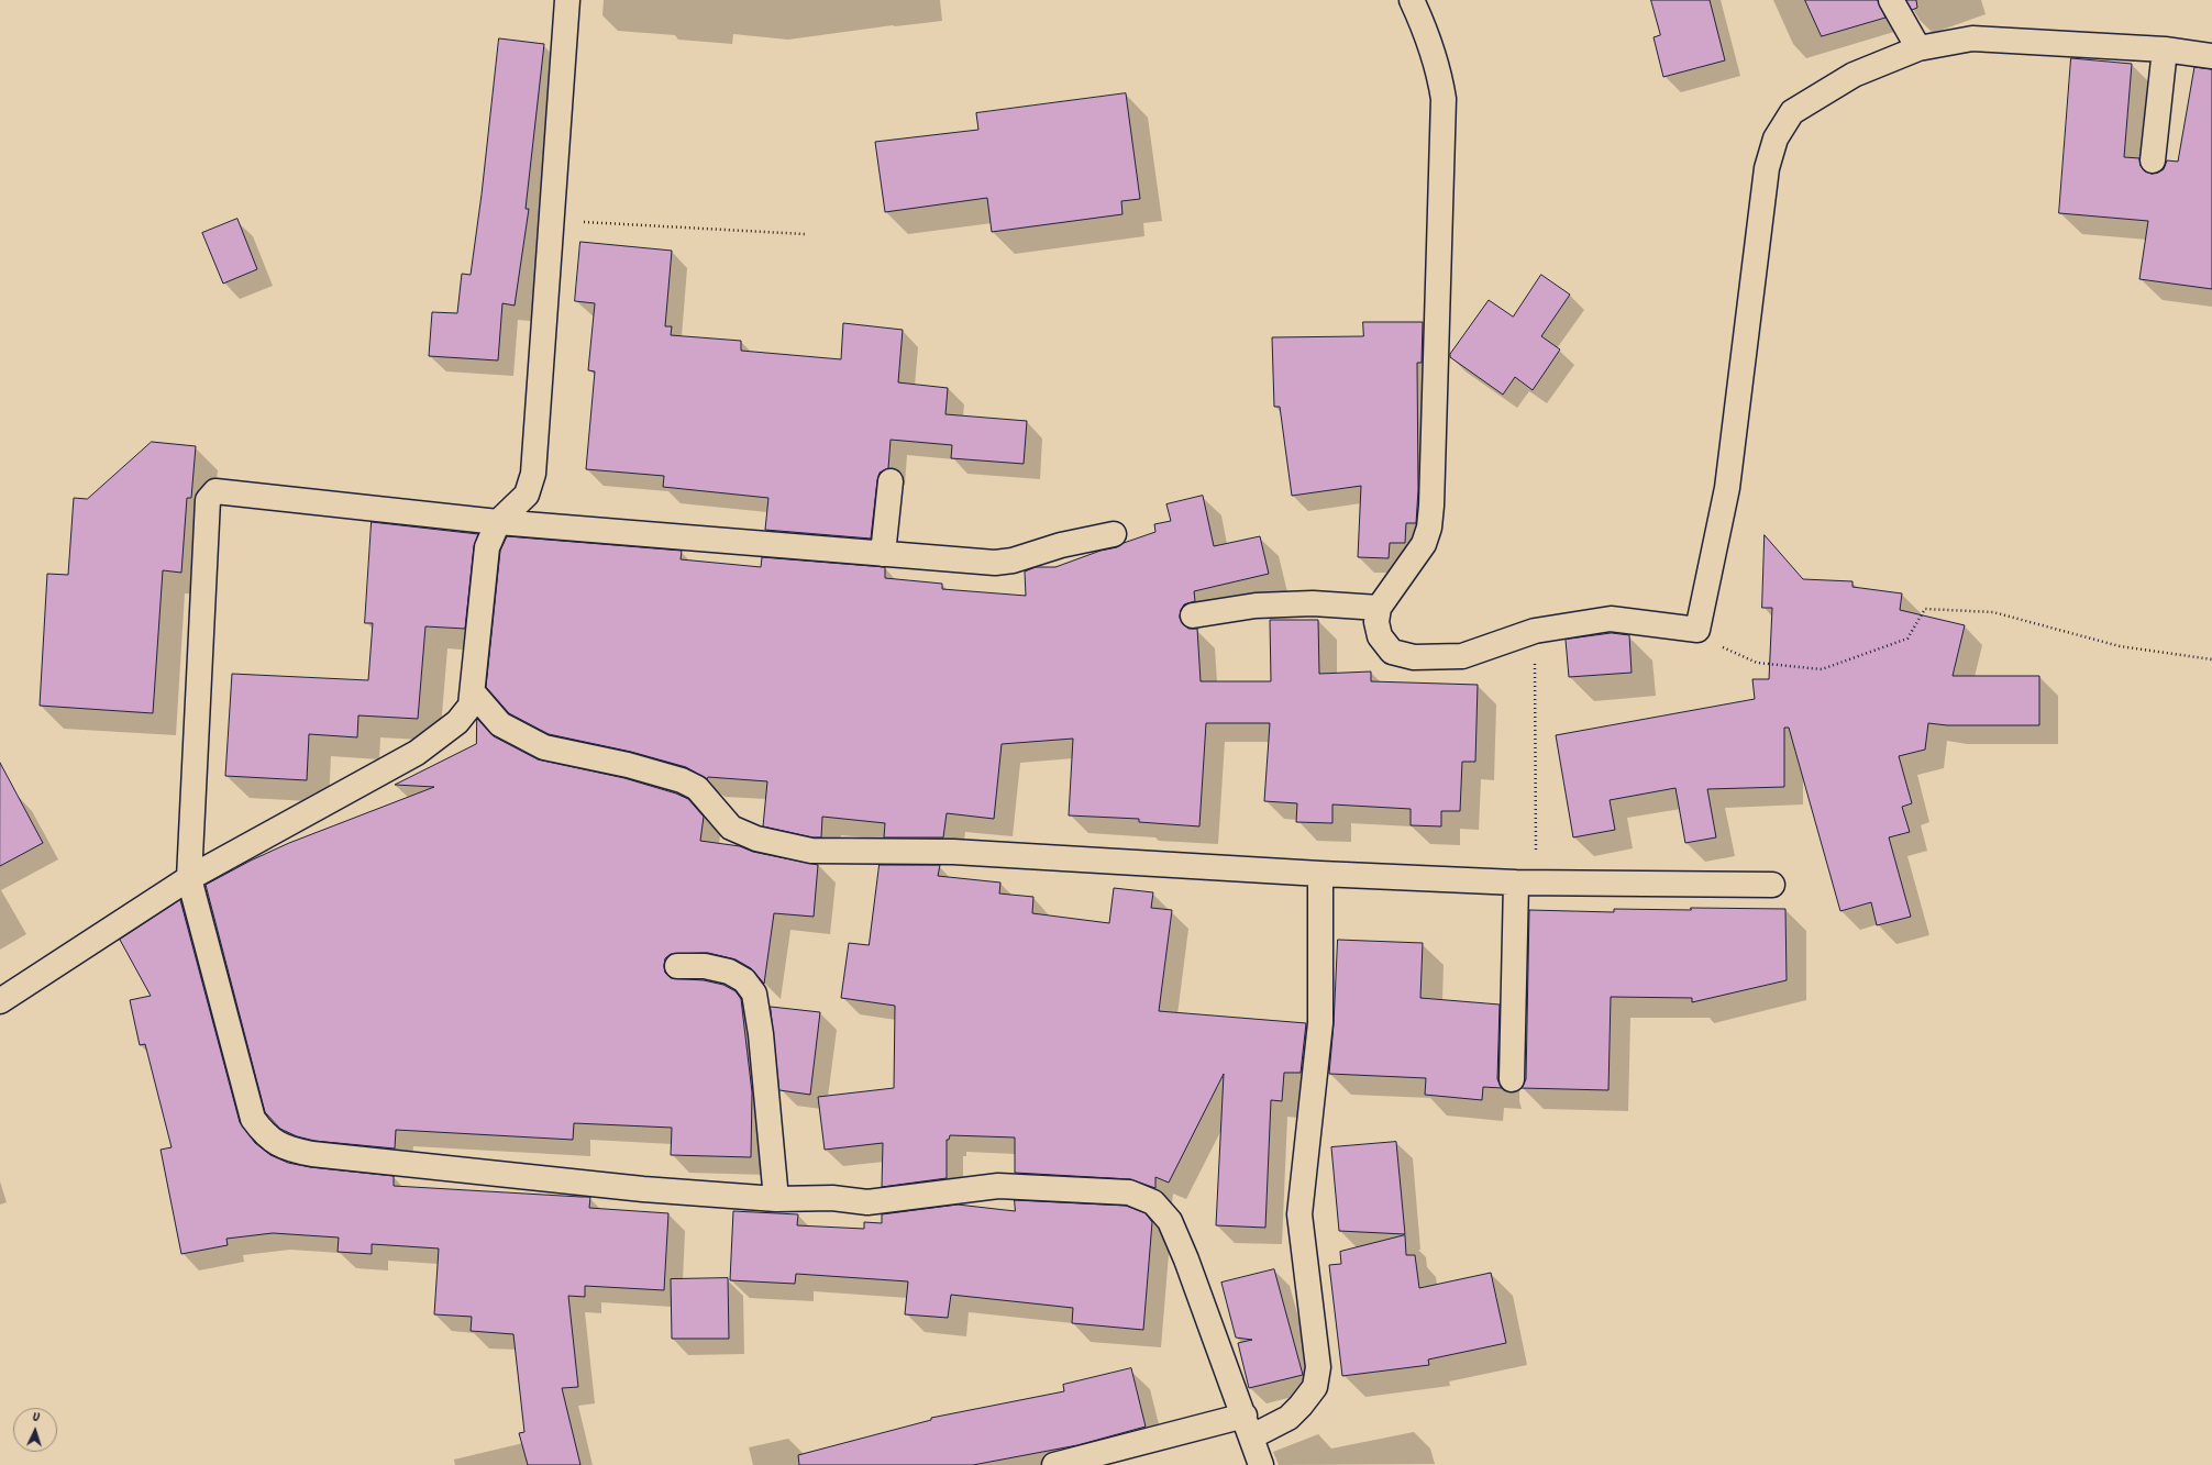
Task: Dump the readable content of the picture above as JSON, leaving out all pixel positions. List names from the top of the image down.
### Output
{
  "north": "top"
}
